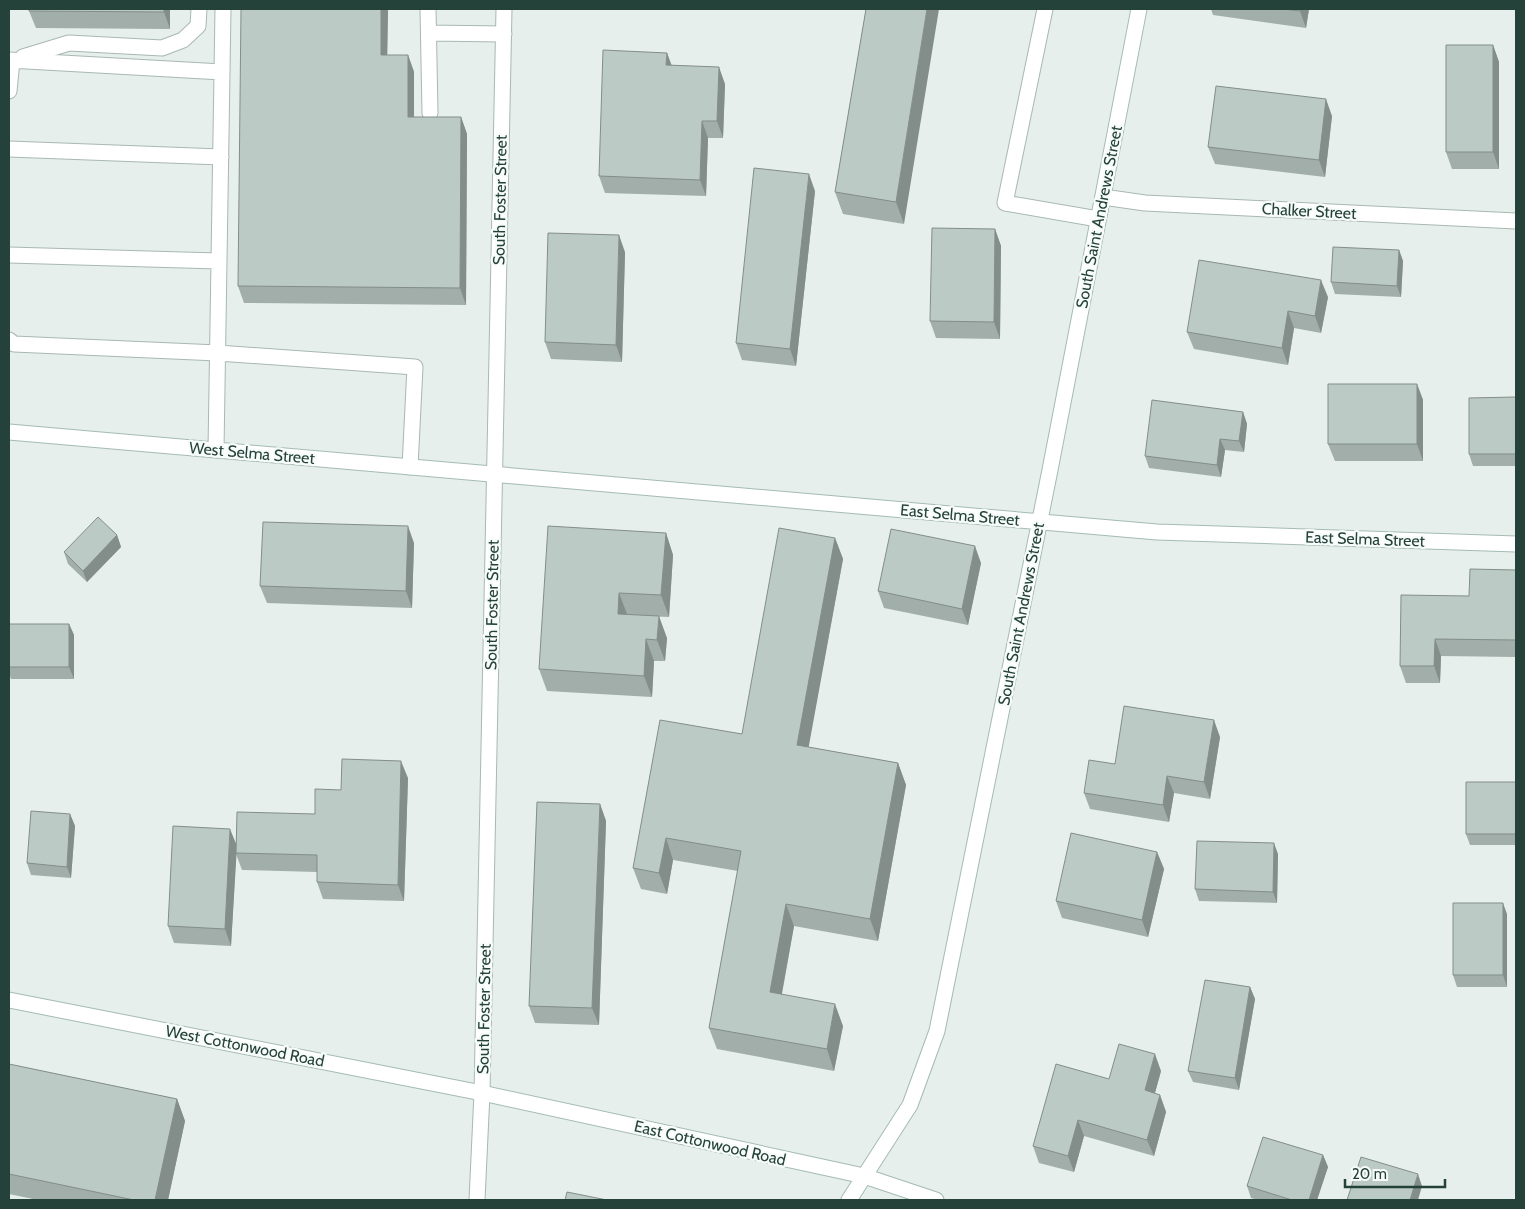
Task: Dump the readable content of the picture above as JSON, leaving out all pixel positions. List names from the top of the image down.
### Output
{
  "streets": {
    "street": [
      "South Foster Street",
      "Chalker Street",
      "South Saint Andrews Street",
      "West Selma Street",
      "East Selma Street",
      "West Cottonwood Road",
      "East Cottonwood Road"
    ]
  },
  "crossings": [
    ["South Foster Street", "West Selma Street"],
    ["South Foster Street", "East Selma Street"],
    ["South Foster Street", "West Cottonwood Road"],
    ["South Foster Street", "East Cottonwood Road"],
    ["Chalker Street", "South Saint Andrews Street"],
    ["South Saint Andrews Street", "East Selma Street"],
    ["South Saint Andrews Street", "East Cottonwood Road"],
    ["West Selma Street", "East Selma Street"],
    ["West Cottonwood Road", "East Cottonwood Road"]
  ],
  "scale_bar": "20 m"
}
